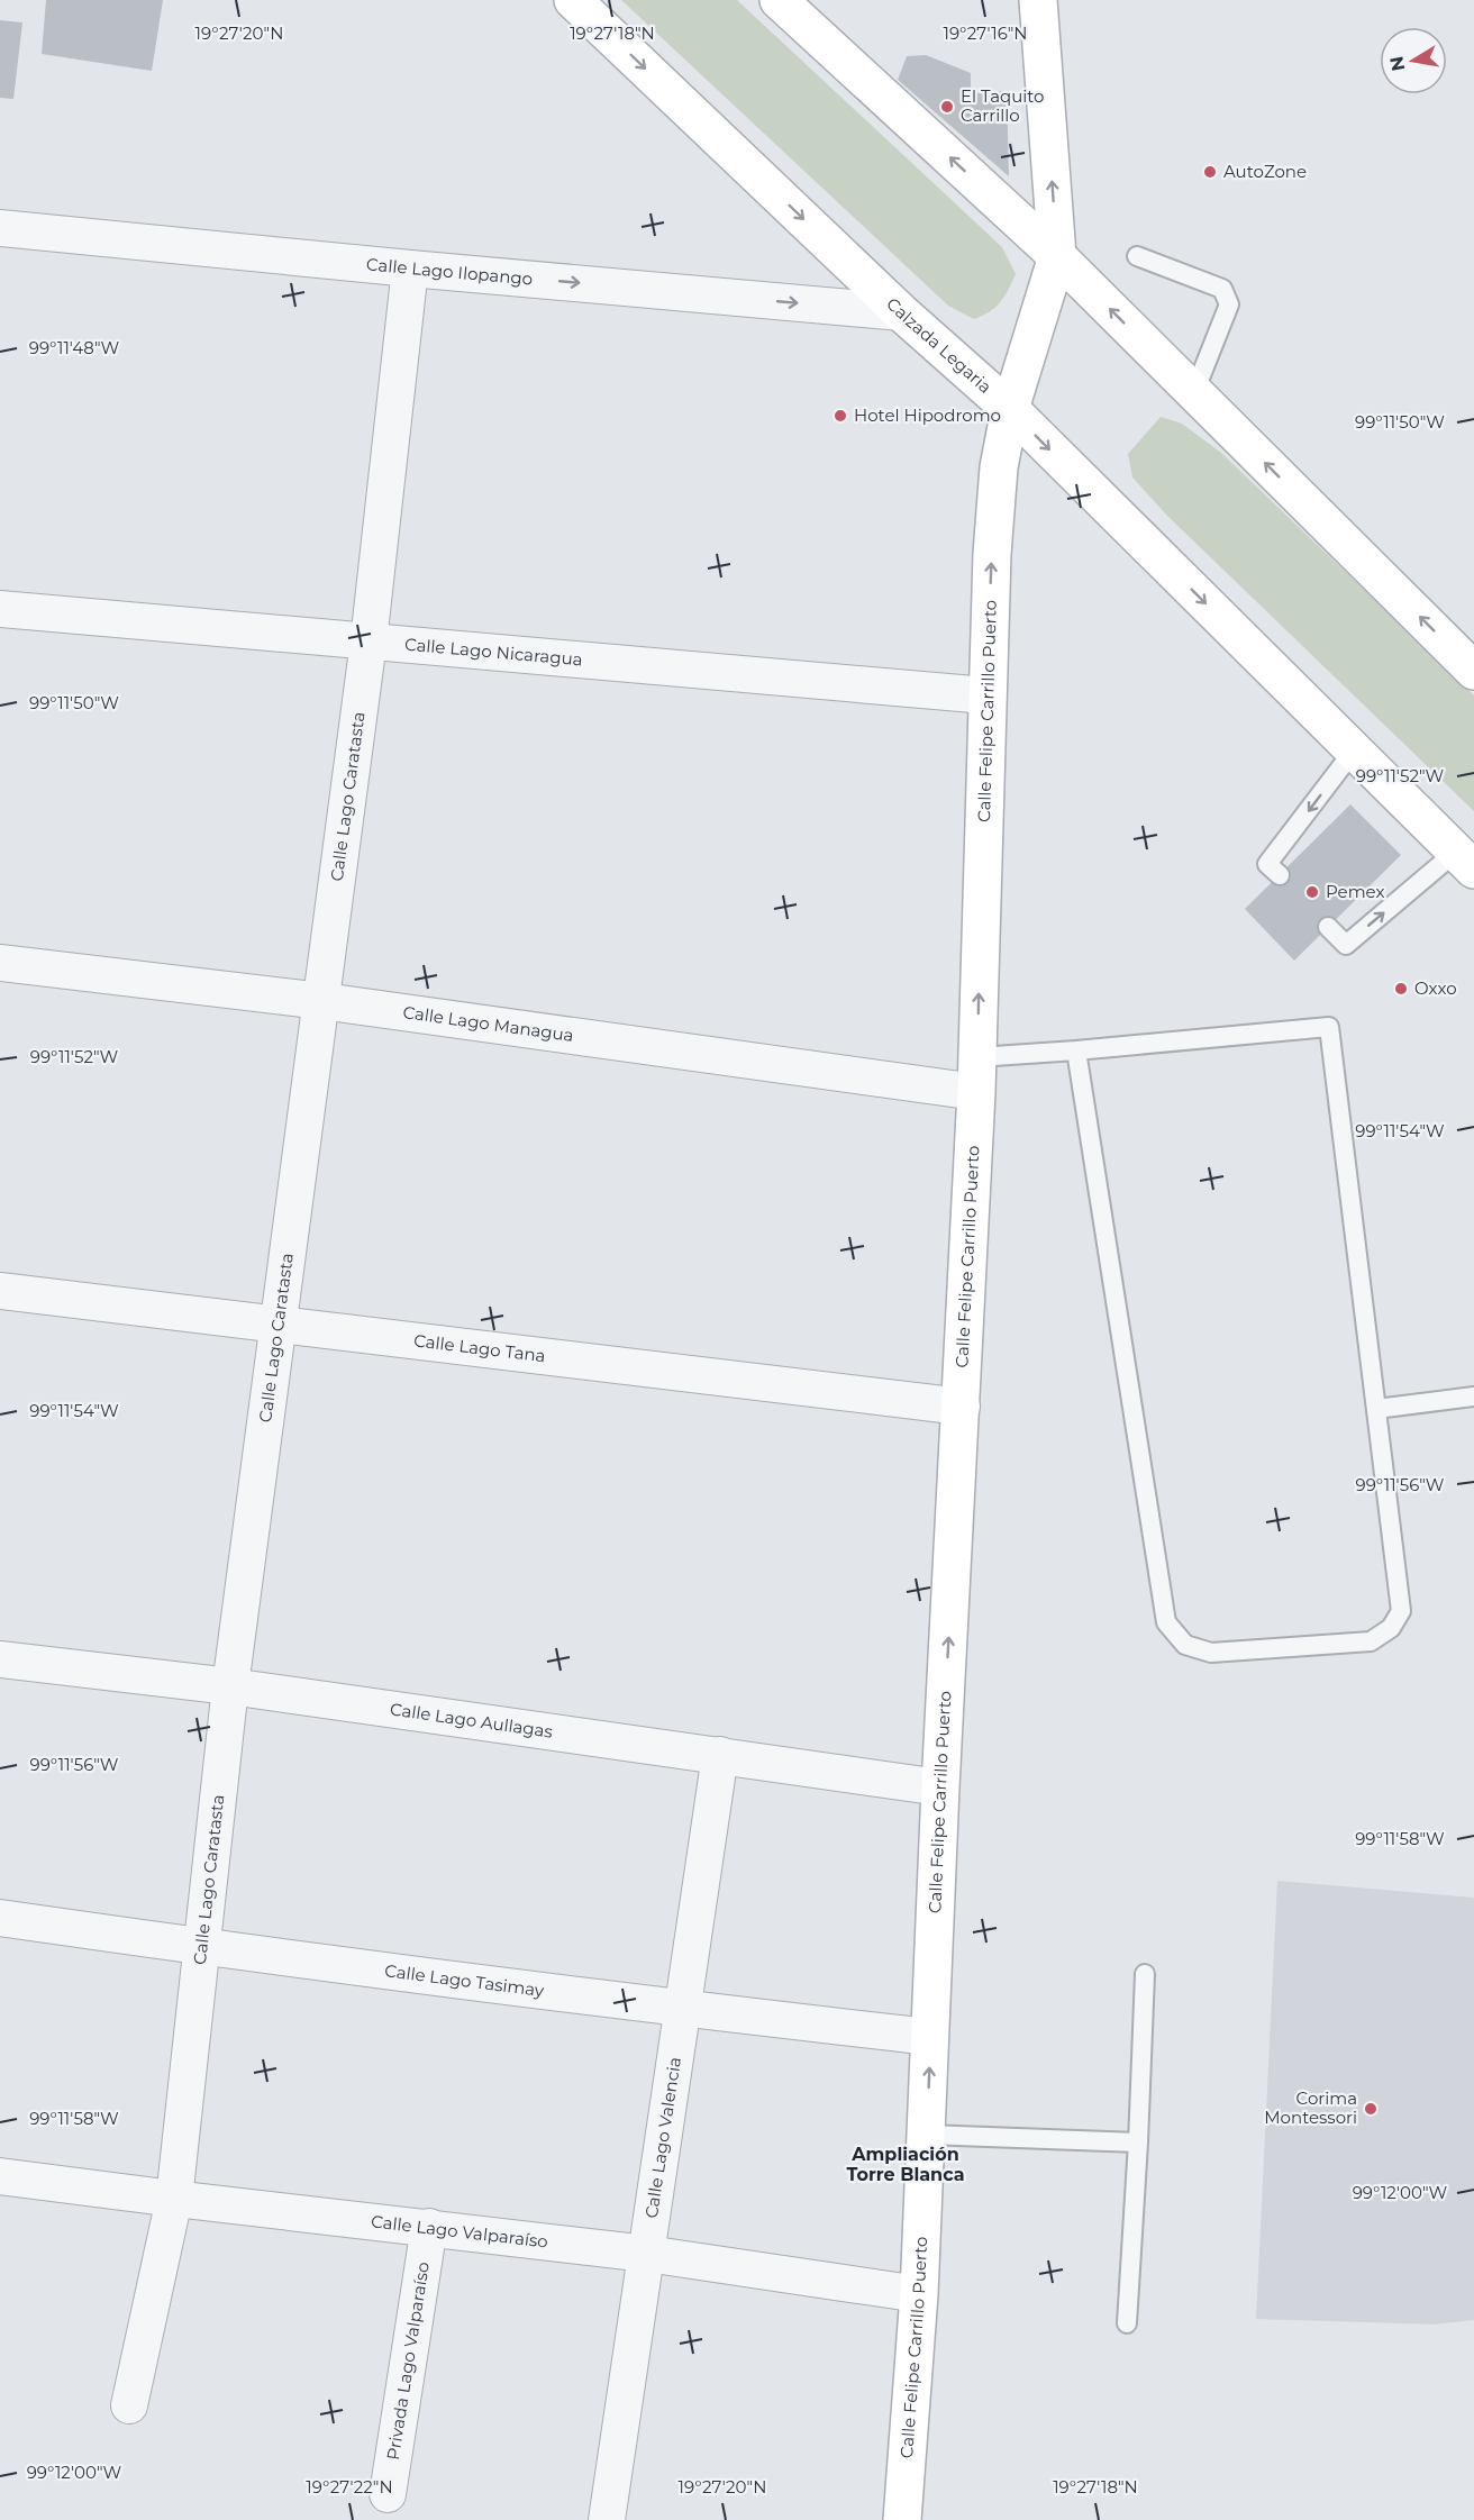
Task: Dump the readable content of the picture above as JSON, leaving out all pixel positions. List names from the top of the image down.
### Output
{
  "streets": {
    "street": [
      "Calle Lago Ilopango",
      "Calzada Legaria",
      "Calle Lago Nicaragua",
      "Calle Felipe Carrillo Puerto",
      "Calle Lago Caratasta",
      "Calle Lago Managua",
      "Calle Lago Tana",
      "Calle Lago Aullagas",
      "Calle Lago Tasimay",
      "Calle Lago Valencia",
      "Calle Lago Valparaíso",
      "Privada Lago Valparaíso"
    ]
  },
  "crossings": [
    ["Calle Lago Ilopango", "Calzada Legaria"],
    ["Calle Lago Ilopango", "Calle Lago Caratasta"],
    ["Calzada Legaria", "Calle Felipe Carrillo Puerto"],
    ["Calle Lago Nicaragua", "Calle Felipe Carrillo Puerto"],
    ["Calle Lago Nicaragua", "Calle Lago Caratasta"],
    ["Calle Felipe Carrillo Puerto", "Calle Lago Managua"],
    ["Calle Felipe Carrillo Puerto", "Calle Lago Tana"],
    ["Calle Felipe Carrillo Puerto", "Calle Lago Aullagas"],
    ["Calle Felipe Carrillo Puerto", "Calle Lago Tasimay"],
    ["Calle Felipe Carrillo Puerto", "Calle Lago Valparaíso"],
    ["Calle Lago Caratasta", "Calle Lago Managua"],
    ["Calle Lago Caratasta", "Calle Lago Tana"],
    ["Calle Lago Caratasta", "Calle Lago Aullagas"],
    ["Calle Lago Caratasta", "Calle Lago Tasimay"],
    ["Calle Lago Caratasta", "Calle Lago Valparaíso"],
    ["Calle Lago Aullagas", "Calle Lago Valencia"],
    ["Calle Lago Tasimay", "Calle Lago Valencia"],
    ["Calle Lago Valencia", "Calle Lago Valparaíso"],
    ["Calle Lago Valparaíso", "Privada Lago Valparaíso"]
  ],
  "one_way": ["Calle Lago Ilopango", "Calle Felipe Carrillo Puerto"],
  "districts": ["Ampliación Torre Blanca"],
  "places": [
    "El Taquito Carrillo",
    "AutoZone",
    "Hotel Hipodromo",
    "Pemex",
    "Oxxo",
    "Corima Montessori"
  ],
  "north": "left",
  "coordinates": [
    "19°27'20\"N",
    "19°27'18\"N",
    "19°27'16\"N",
    "99°11'48\"W",
    "99°11'50\"W",
    "99°11'52\"W",
    "99°11'54\"W",
    "99°11'56\"W",
    "99°11'58\"W",
    "99°12'00\"W",
    "19°27'22\"N"
  ]
}
